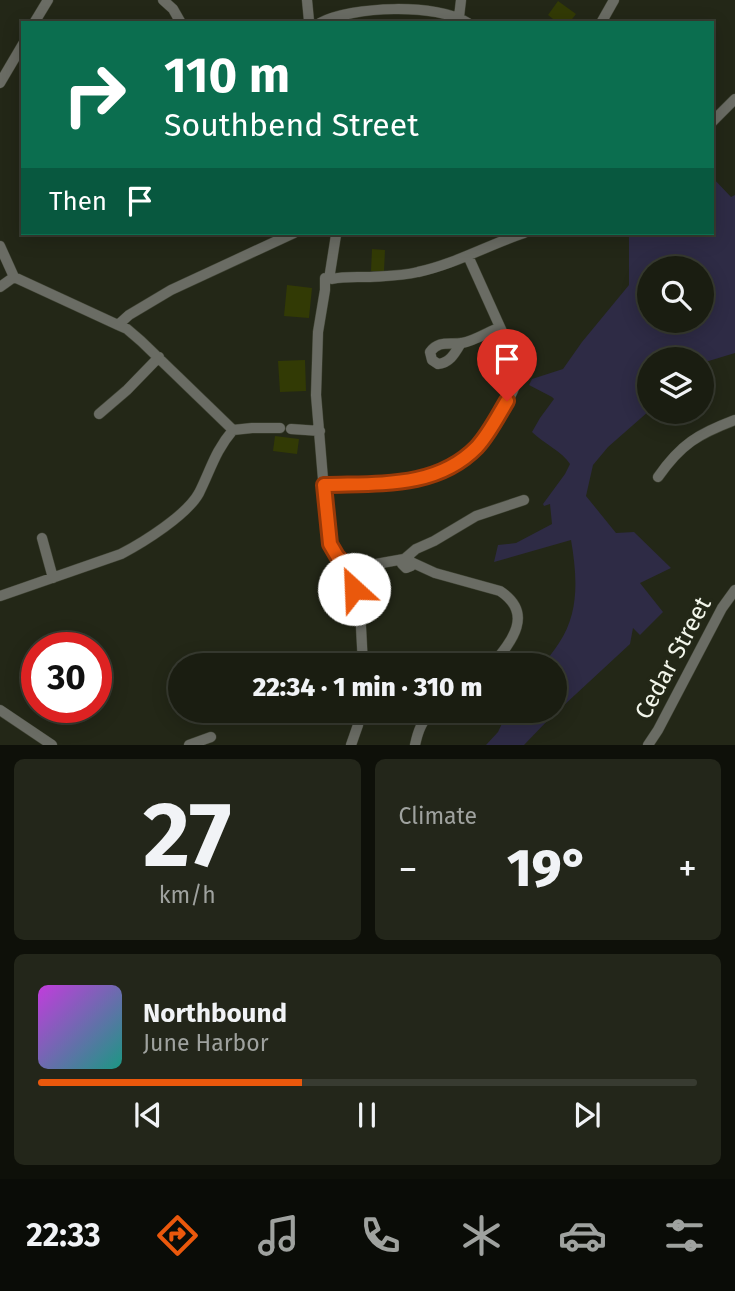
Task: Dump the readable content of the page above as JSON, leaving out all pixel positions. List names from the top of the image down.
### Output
{
  "streets": {
    "street": ["Cedar Street"]
  },
  "page": {
    "turn": ["110 m", "Southbend Street"],
    "then": "Then",
    "limit": "30",
    "trip": "22:34 · 1 min · 310 m",
    "tile": [
      ["27", "km/h"],
      "Climate"
    ],
    "heat": ["−", "19°", "+"],
    "song": ["Northbound", "June Harbor"],
    "tabs": "22:33"
  }
}
